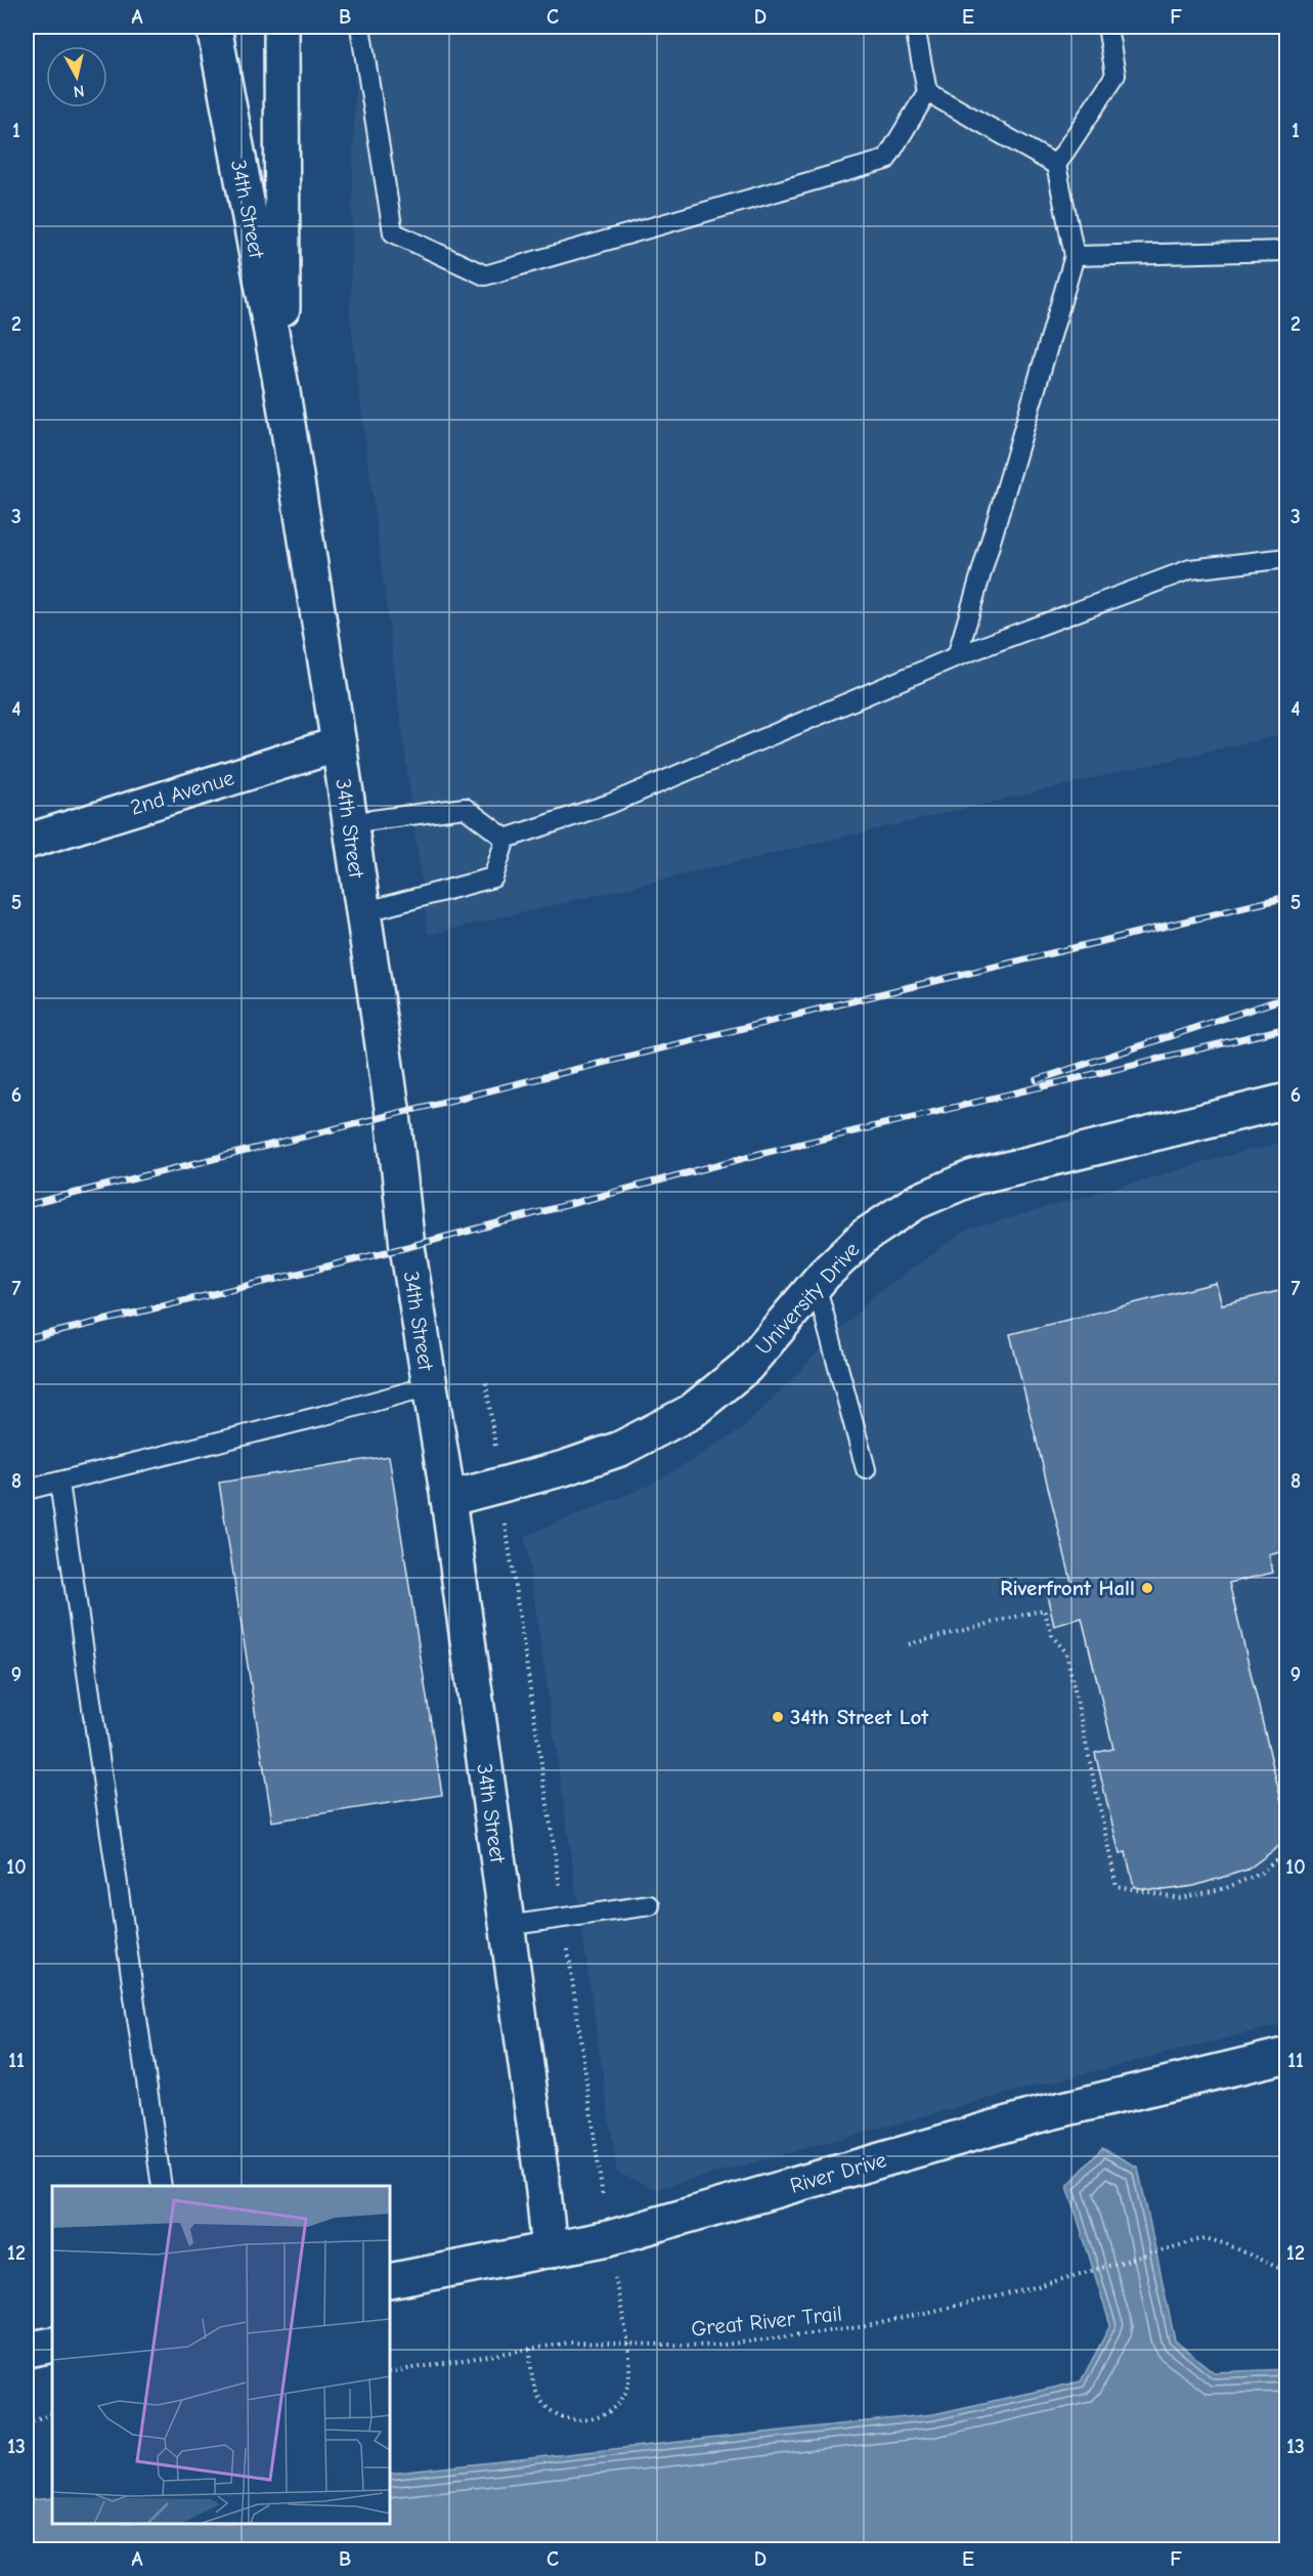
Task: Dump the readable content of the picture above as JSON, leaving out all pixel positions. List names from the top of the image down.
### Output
{
  "streets": {
    "street": [
      "34th Street",
      "2nd Avenue",
      "University Drive",
      "River Drive"
    ],
    "path": ["Great River Trail"]
  },
  "crossings": [
    ["34th Street", "2nd Avenue"],
    ["34th Street", "University Drive"],
    ["34th Street", "River Drive"]
  ],
  "places": ["Riverfront Hall", "34th Street Lot"],
  "north": "bottom",
  "grid": {
    "columns": [
      "A",
      "B",
      "C",
      "D",
      "E",
      "F"
    ],
    "rows": [
      "1",
      "2",
      "3",
      "4",
      "5",
      "6",
      "7",
      "8",
      "9",
      "10",
      "11",
      "12",
      "13"
    ]
  }
}
